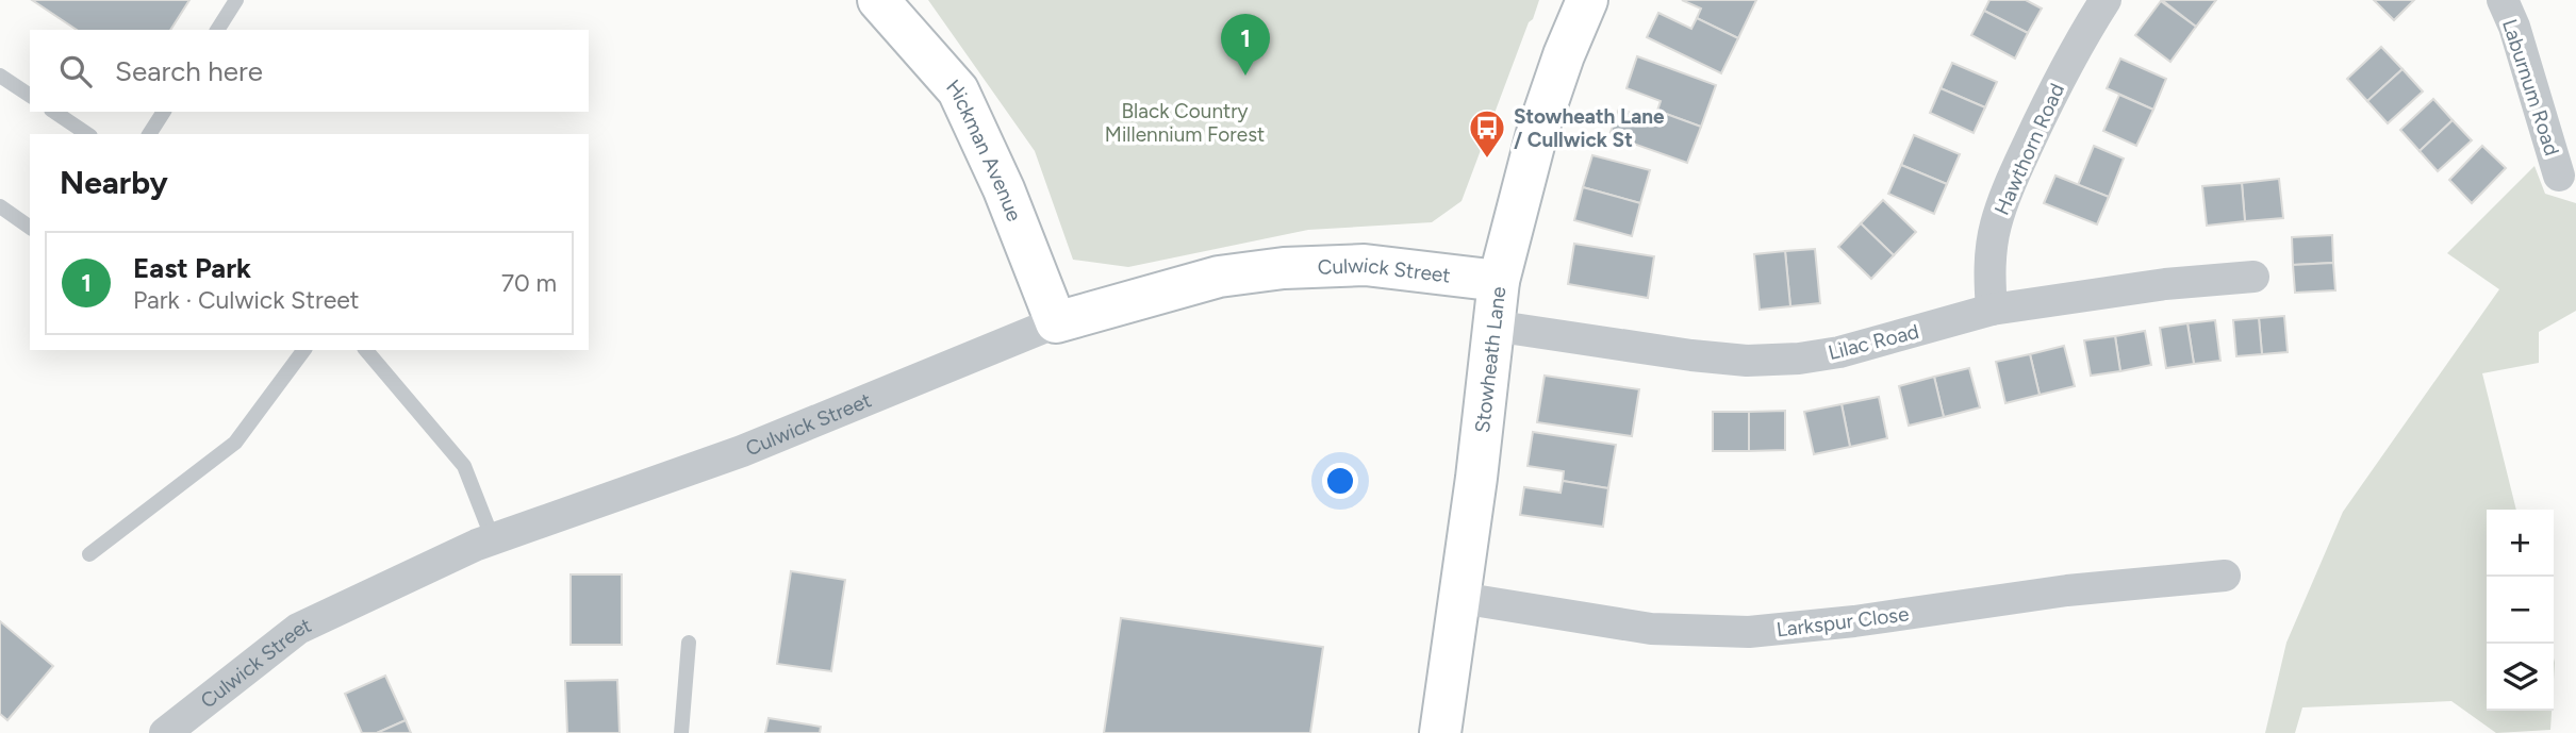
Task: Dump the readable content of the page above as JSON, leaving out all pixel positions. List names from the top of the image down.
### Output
{
  "streets": {
    "street": [
      "Laburnum Road",
      "Hawthorn Road",
      "Hickman Avenue",
      "Culwick Street",
      "Lilac Road",
      "Stowheath Lane",
      "Larkspur Close"
    ]
  },
  "crossings": [
    ["Hawthorn Road", "Lilac Road"],
    ["Hickman Avenue", "Culwick Street"],
    ["Culwick Street", "Stowheath Lane"],
    ["Lilac Road", "Stowheath Lane"],
    ["Stowheath Lane", "Larkspur Close"]
  ],
  "parks": ["Black Country Millennium Forest"],
  "places": {
    "bus stop": ["Stowheath Lane / Cullwick St"]
  },
  "page": {
    "pins": "1",
    "search": "Search here",
    "heading": "Nearby",
    "list": [
      {
        "mark": "1",
        "name": "East Park",
        "note": "Park · Culwick Street",
        "value": "70 m"
      }
    ],
    "map_buttons": ["+", "−"]
  }
}
